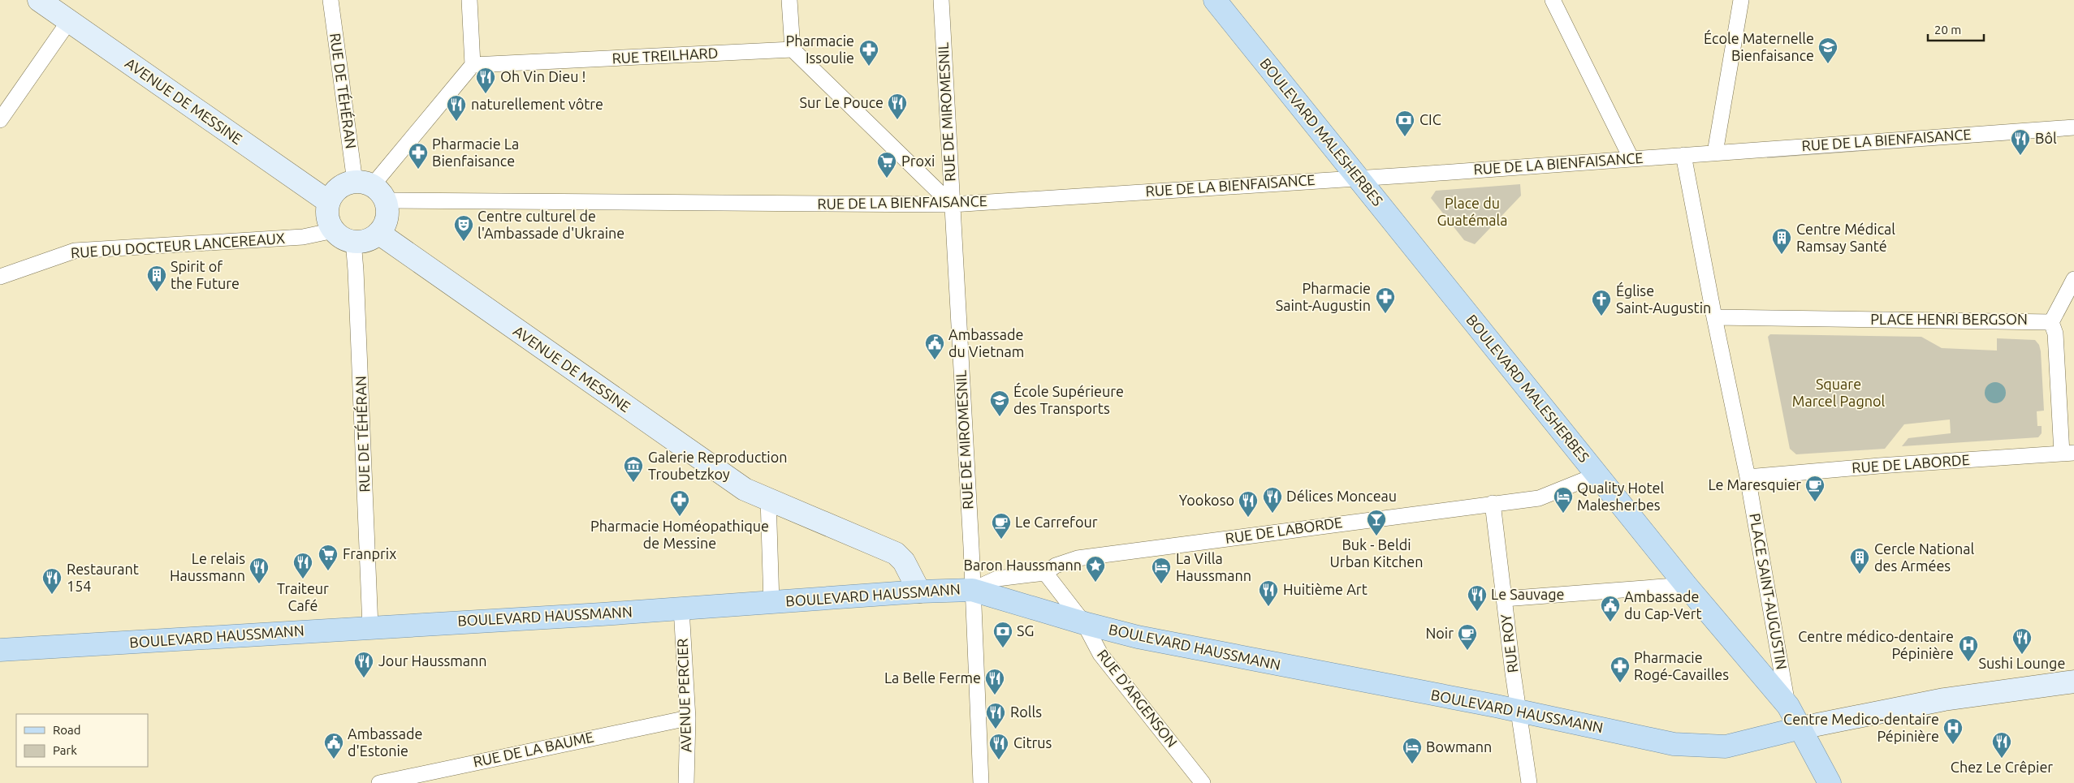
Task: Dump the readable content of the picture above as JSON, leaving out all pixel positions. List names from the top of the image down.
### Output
{
  "streets": {
    "main road": ["BOULEVARD MALESHERBES", "BOULEVARD HAUSSMANN"],
    "street": [
      "RUE TREILHARD",
      "RUE DE TÉHÉRAN",
      "AVENUE DE MESSINE",
      "RUE DE MIROMESNIL",
      "RUE DE LA BIENFAISANCE",
      "RUE DU DOCTEUR LANCEREAUX",
      "PLACE HENRI BERGSON",
      "RUE DE LABORDE",
      "PLACE SAINT-AUGUSTIN",
      "RUE ROY",
      "AVENUE PERCIER",
      "RUE D'ARGENSON",
      "RUE DE LA BAUME"
    ]
  },
  "crossings": [
    ["RUE DE TÉHÉRAN", "AVENUE DE MESSINE"],
    ["RUE DE TÉHÉRAN", "RUE DE LA BIENFAISANCE"],
    ["RUE DE TÉHÉRAN", "RUE DU DOCTEUR LANCEREAUX"],
    ["RUE DE TÉHÉRAN", "BOULEVARD HAUSSMANN"],
    ["AVENUE DE MESSINE", "RUE DE LA BIENFAISANCE"],
    ["AVENUE DE MESSINE", "RUE DU DOCTEUR LANCEREAUX"],
    ["AVENUE DE MESSINE", "BOULEVARD HAUSSMANN"],
    ["RUE DE MIROMESNIL", "RUE DE LA BIENFAISANCE"],
    ["RUE DE MIROMESNIL", "RUE DE LABORDE"],
    ["RUE DE MIROMESNIL", "BOULEVARD HAUSSMANN"],
    ["BOULEVARD MALESHERBES", "RUE DE LA BIENFAISANCE"],
    ["BOULEVARD MALESHERBES", "RUE DE LABORDE"],
    ["BOULEVARD MALESHERBES", "PLACE SAINT-AUGUSTIN"],
    ["BOULEVARD MALESHERBES", "BOULEVARD HAUSSMANN"],
    ["RUE DE LA BIENFAISANCE", "RUE DU DOCTEUR LANCEREAUX"],
    ["RUE DE LA BIENFAISANCE", "PLACE SAINT-AUGUSTIN"],
    ["PLACE HENRI BERGSON", "PLACE SAINT-AUGUSTIN"],
    ["RUE DE LABORDE", "PLACE SAINT-AUGUSTIN"],
    ["RUE DE LABORDE", "BOULEVARD HAUSSMANN"],
    ["RUE DE LABORDE", "RUE ROY"],
    ["RUE DE LABORDE", "RUE D'ARGENSON"],
    ["BOULEVARD HAUSSMANN", "RUE ROY"],
    ["BOULEVARD HAUSSMANN", "AVENUE PERCIER"],
    ["BOULEVARD HAUSSMANN", "RUE D'ARGENSON"],
    ["AVENUE PERCIER", "RUE DE LA BAUME"]
  ],
  "parks": ["Place du Guatémala", "Square Marcel Pagnol"],
  "places": {
    "school or university": ["École Maternelle Bienfaisance", "École Supérieure des Transports"],
    "pharmacy": [
      "Pharmacie Issoulie",
      "Pharmacie La Bienfaisance",
      "Pharmacie Saint-Augustin",
      "Pharmacie Homéopathique de Messine",
      "Pharmacie Rogé-Cavailles"
    ],
    "restaurant": [
      "Oh Vin Dieu !",
      "Sur Le Pouce",
      "naturellement vôtre",
      "Bôl",
      "Délices Monceau",
      "Yookoso",
      "Traiteur Café",
      "Le relais Haussmann",
      "Restaurant 154",
      "Huitième Art",
      "Le Sauvage",
      "Sushi Lounge",
      "Jour Haussmann",
      "La Belle Ferme",
      "Rolls",
      "Chez Le Crêpier",
      "Citrus"
    ],
    "bank": ["CIC", "SG"],
    "supermarket": ["Proxi", "Franprix"],
    "theatre": ["Centre culturel de l'Ambassade d'Ukraine"],
    "building": ["Centre Médical Ramsay Santé", "Spirit of the Future", "Cercle National des Armées"],
    "church": ["Église Saint-Augustin"],
    "public building": ["Ambassade du Vietnam", "Ambassade du Cap-Vert", "Ambassade d'Estonie"],
    "museum": ["Galerie Reproduction Troubetzkoy"],
    "cafe": ["Le Maresquier", "Le Carrefour", "Noir"],
    "hotel": ["Quality Hotel Malesherbes", "La Villa Haussmann", "Bowmann"],
    "bar": ["Buk - Beldi Urban Kitchen"],
    "place": ["Baron Haussmann"],
    "hospital": ["Centre médico-dentaire Pépinière", "Centre Medico-dentaire Pépinière"]
  },
  "legend": ["Road", "Park"],
  "scale_bar": "20 m"
}
